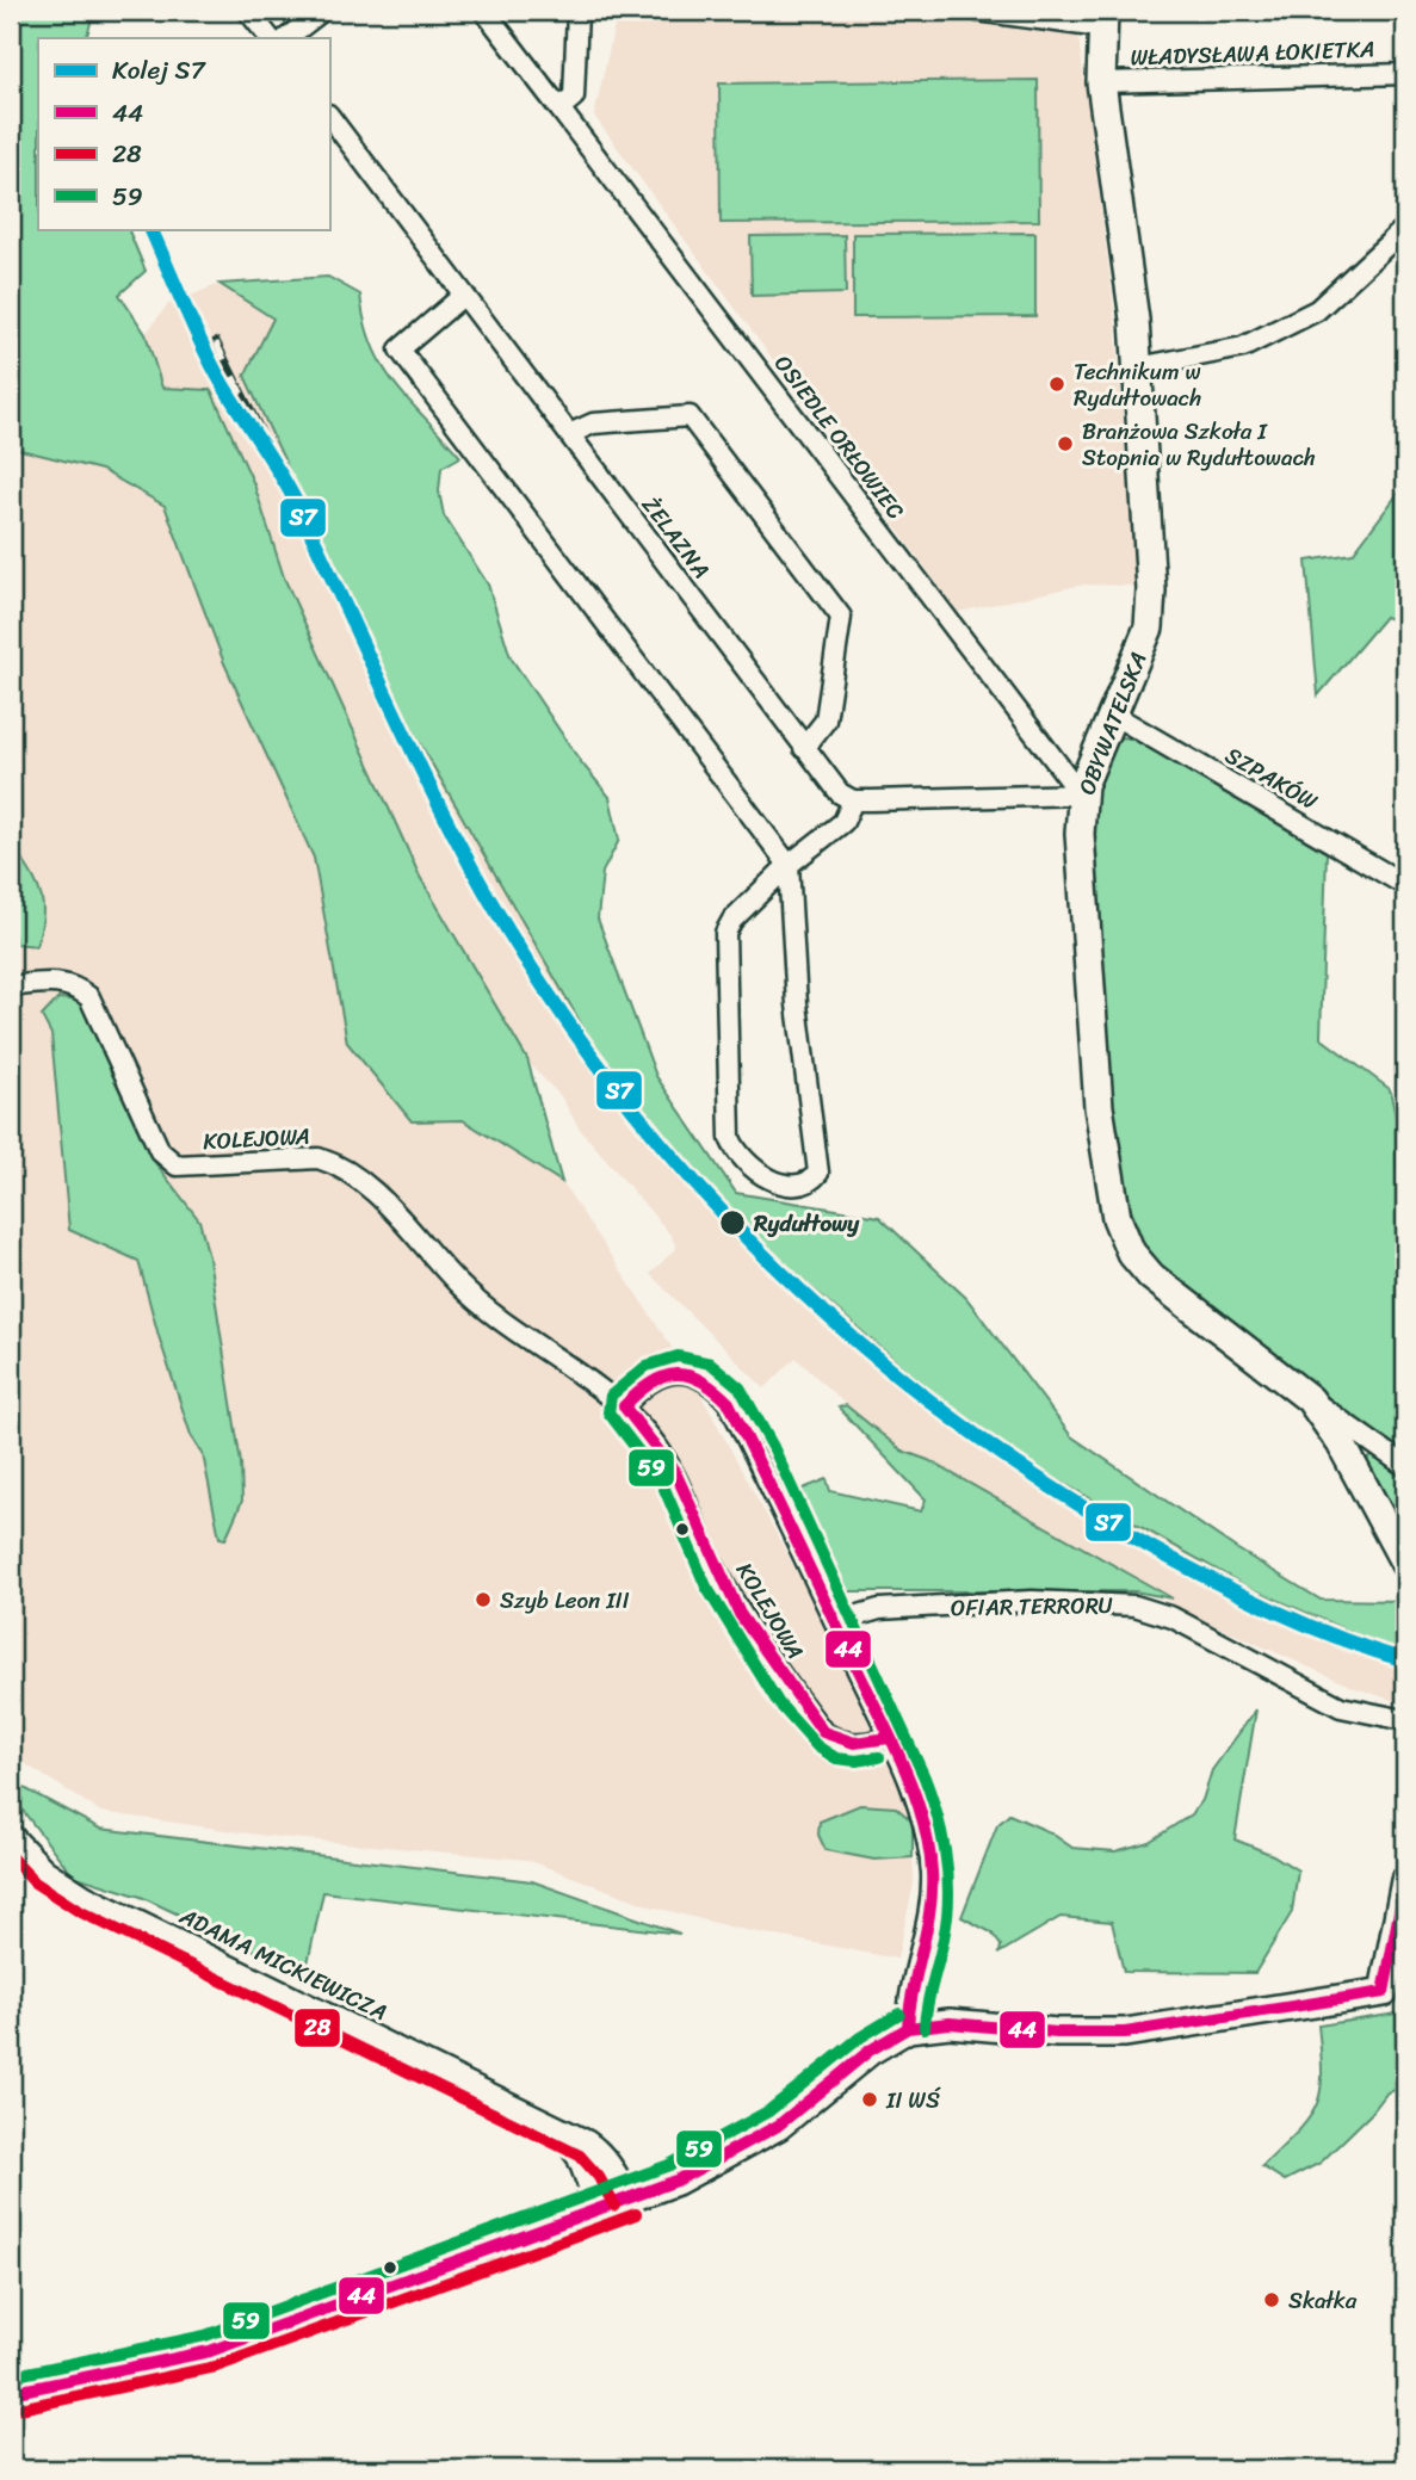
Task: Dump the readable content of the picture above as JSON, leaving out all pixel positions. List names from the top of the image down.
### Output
{
  "streets": {
    "street": [
      "WŁADYSŁAWA ŁOKIETKA",
      "OSIEDLE ORŁOWIEC",
      "ŻELAZNA",
      "OBYWATELSKA",
      "SZPAKÓW",
      "KOLEJOWA",
      "OFIAR TERRORU",
      "ADAMA MICKIEWICZA"
    ]
  },
  "crossings": [
    ["WŁADYSŁAWA ŁOKIETKA", "OBYWATELSKA"],
    ["OSIEDLE ORŁOWIEC", "OBYWATELSKA"],
    ["OBYWATELSKA", "SZPAKÓW"]
  ],
  "places": [
    "Technikum w Rydułtowach",
    "Branżowa Szkoła I Stopnia w Rydułtowach",
    "Rydułtowy",
    "Szyb Leon III",
    "II WŚ",
    "Skałka"
  ],
  "lines": [
    "rail line S7",
    "transit line 59",
    "transit line 44",
    "transit line 28"
  ],
  "legend": [
    "Kolej S7",
    "44",
    "28",
    "59"
  ]
}
